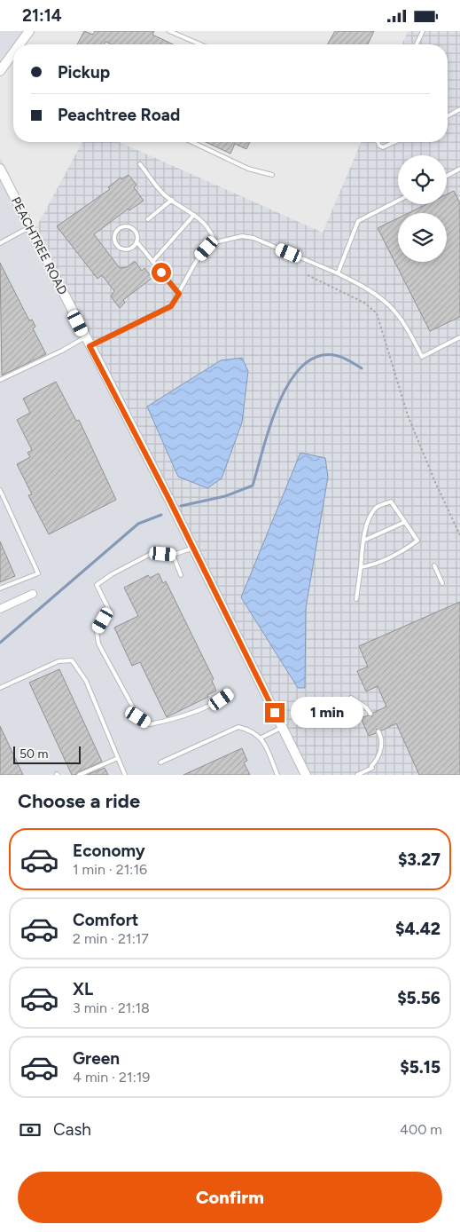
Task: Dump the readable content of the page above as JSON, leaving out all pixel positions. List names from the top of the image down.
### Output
{
  "streets": {
    "street": ["PEACHTREE ROAD"]
  },
  "scale_bar": "50 m",
  "page": {
    "status": "21:14",
    "banner": ["Pickup", "Peachtree Road"],
    "bubble": "1 min",
    "scale": "50 m",
    "heading": "Choose a ride",
    "list": [
      {
        "name": "Economy",
        "note": "1 min · 21:16",
        "value": "$3.27"
      },
      {
        "name": "Comfort",
        "note": "2 min · 21:17",
        "value": "$4.42"
      },
      {
        "name": "XL",
        "note": "3 min · 21:18",
        "value": "$5.56"
      },
      {
        "name": "Green",
        "note": "4 min · 21:19",
        "value": "$5.15"
      }
    ],
    "pay": ["Cash", "400 m"],
    "buttons": "Confirm"
  }
}
